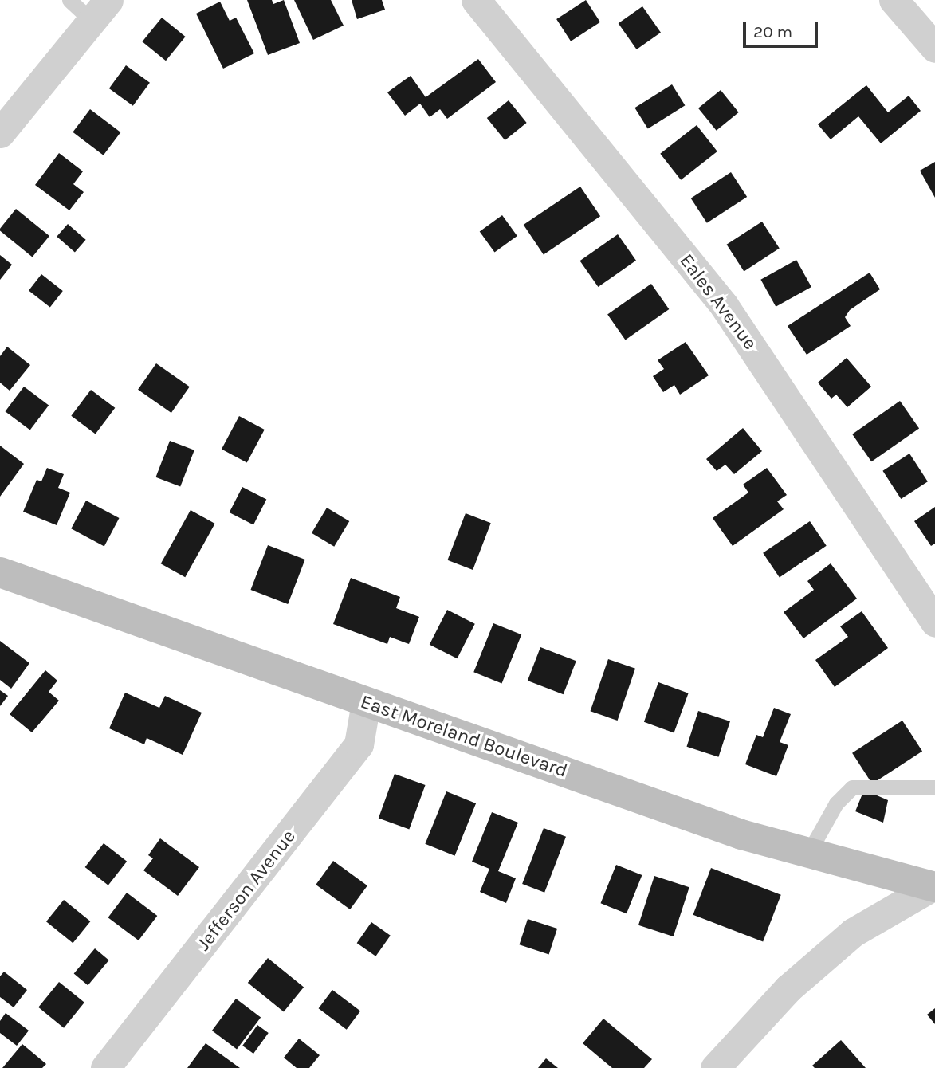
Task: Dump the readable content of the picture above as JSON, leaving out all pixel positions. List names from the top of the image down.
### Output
{
  "streets": {
    "main road": ["East Moreland Boulevard"],
    "street": ["Eales Avenue", "Jefferson Avenue"]
  },
  "crossings": [
    ["East Moreland Boulevard", "Jefferson Avenue"]
  ],
  "scale_bar": "20 m"
}
